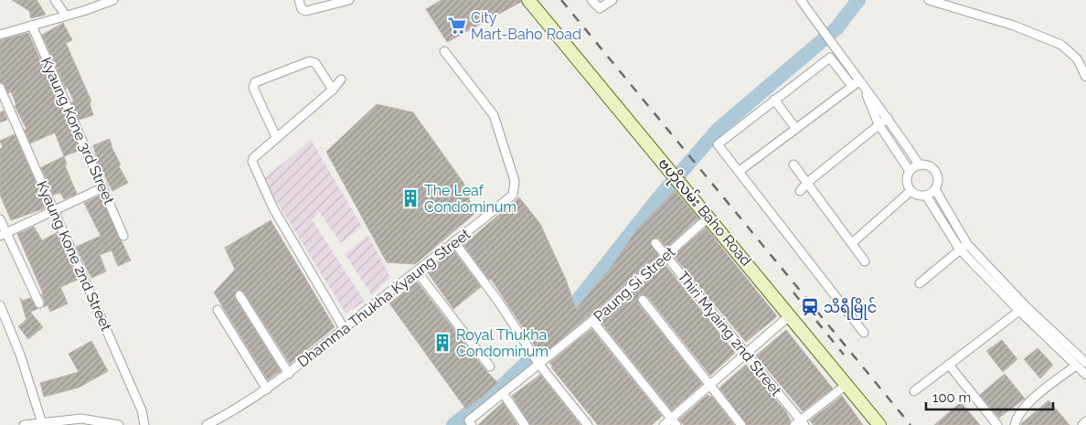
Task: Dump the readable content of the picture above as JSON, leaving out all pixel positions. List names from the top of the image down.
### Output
{
  "streets": {
    "main road": ["ဗဟိုလမ်း Baho Road"],
    "street": [
      "Kyaung Kone 3rd Street",
      "Kyaung Kone 2nd Street",
      "Paung Si Street",
      "Dhamma Thukha Kyaung Street",
      "Thiri Myaing 2nd Street"
    ]
  },
  "crossings": [
    ["ဗဟိုလမ်း Baho Road", "Paung Si Street"],
    ["Paung Si Street", "Thiri Myaing 2nd Street"]
  ],
  "places": {
    "supermarket": ["City Mart-Baho Road"],
    "building": ["The Leaf Condominum", "Royal Thukha Condominum"],
    "station": ["သိရီမြိုင်"]
  },
  "scale_bar": "100 m"
}
